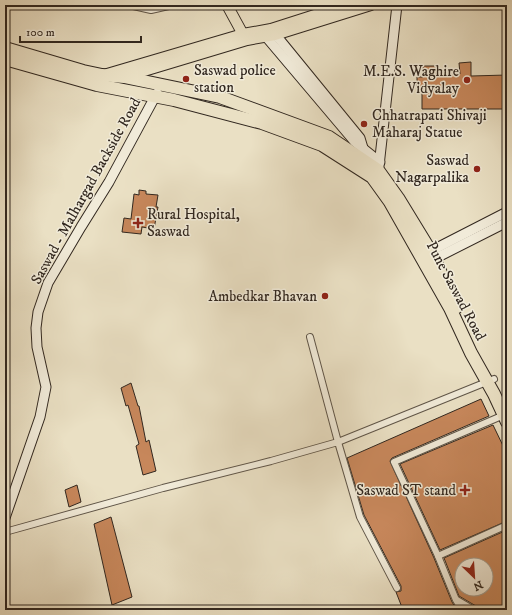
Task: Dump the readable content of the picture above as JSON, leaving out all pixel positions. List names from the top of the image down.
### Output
{
  "streets": {
    "highway": ["Pune Saswad Road"],
    "street": ["Saswad - Malhargad Backside Road"]
  },
  "places": {
    "other": [
      "Saswad police station",
      "M.E.S. Waghire Vidyalay",
      "Chhatrapati Shivaji Maharaj Statue",
      "Saswad Nagarpalika",
      "Ambedkar Bhavan"
    ],
    "health": ["Rural Hospital, Saswad", "Saswad ST stand"]
  },
  "scale_bar": "100 m",
  "north": "bottom right"
}
